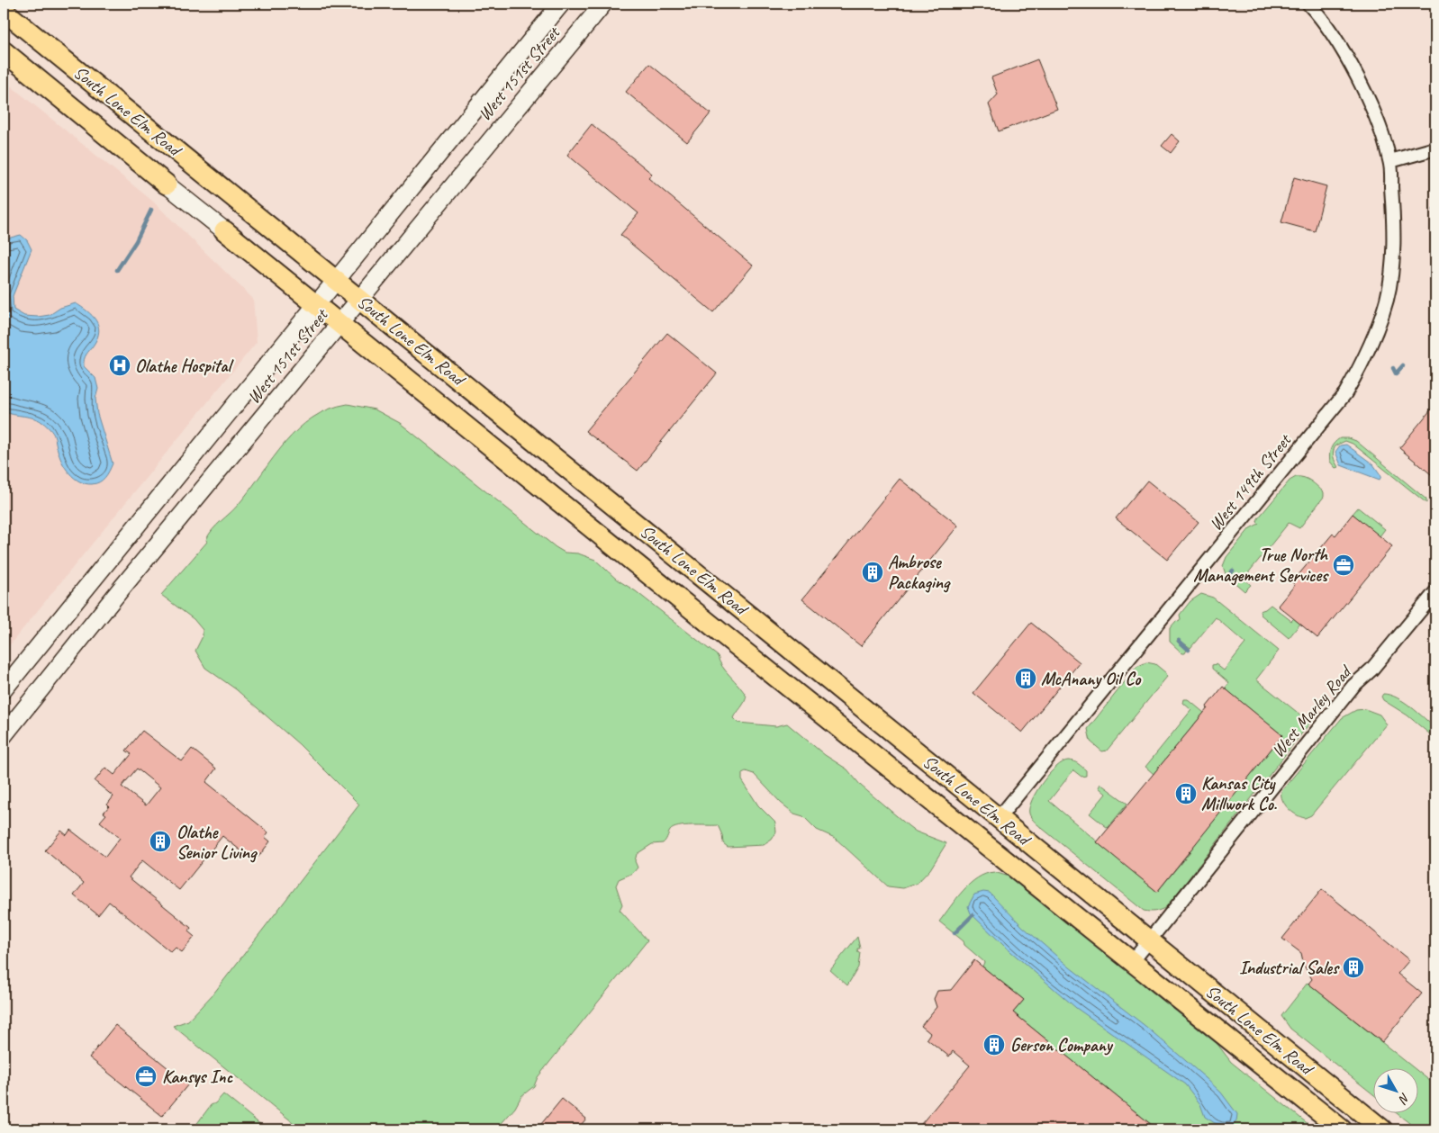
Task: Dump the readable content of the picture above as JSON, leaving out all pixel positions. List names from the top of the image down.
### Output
{
  "streets": {
    "main road": ["West 151st Street", "South Lone Elm Road"],
    "street": ["West 149th Street", "West Marley Road"]
  },
  "crossings": [
    ["West 151st Street", "South Lone Elm Road"],
    ["South Lone Elm Road", "West 149th Street"],
    ["South Lone Elm Road", "West Marley Road"]
  ],
  "places": {
    "hospital": ["Olathe Hospital"],
    "office": ["True North Management Services", "Kansys Inc"],
    "building": [
      "Ambrose Packaging",
      "McAnany Oil Co",
      "Kansas City Millwork Co.",
      "Olathe Senior Living",
      "Industrial Sales",
      "Gerson Company"
    ]
  },
  "north": "bottom right"
}
